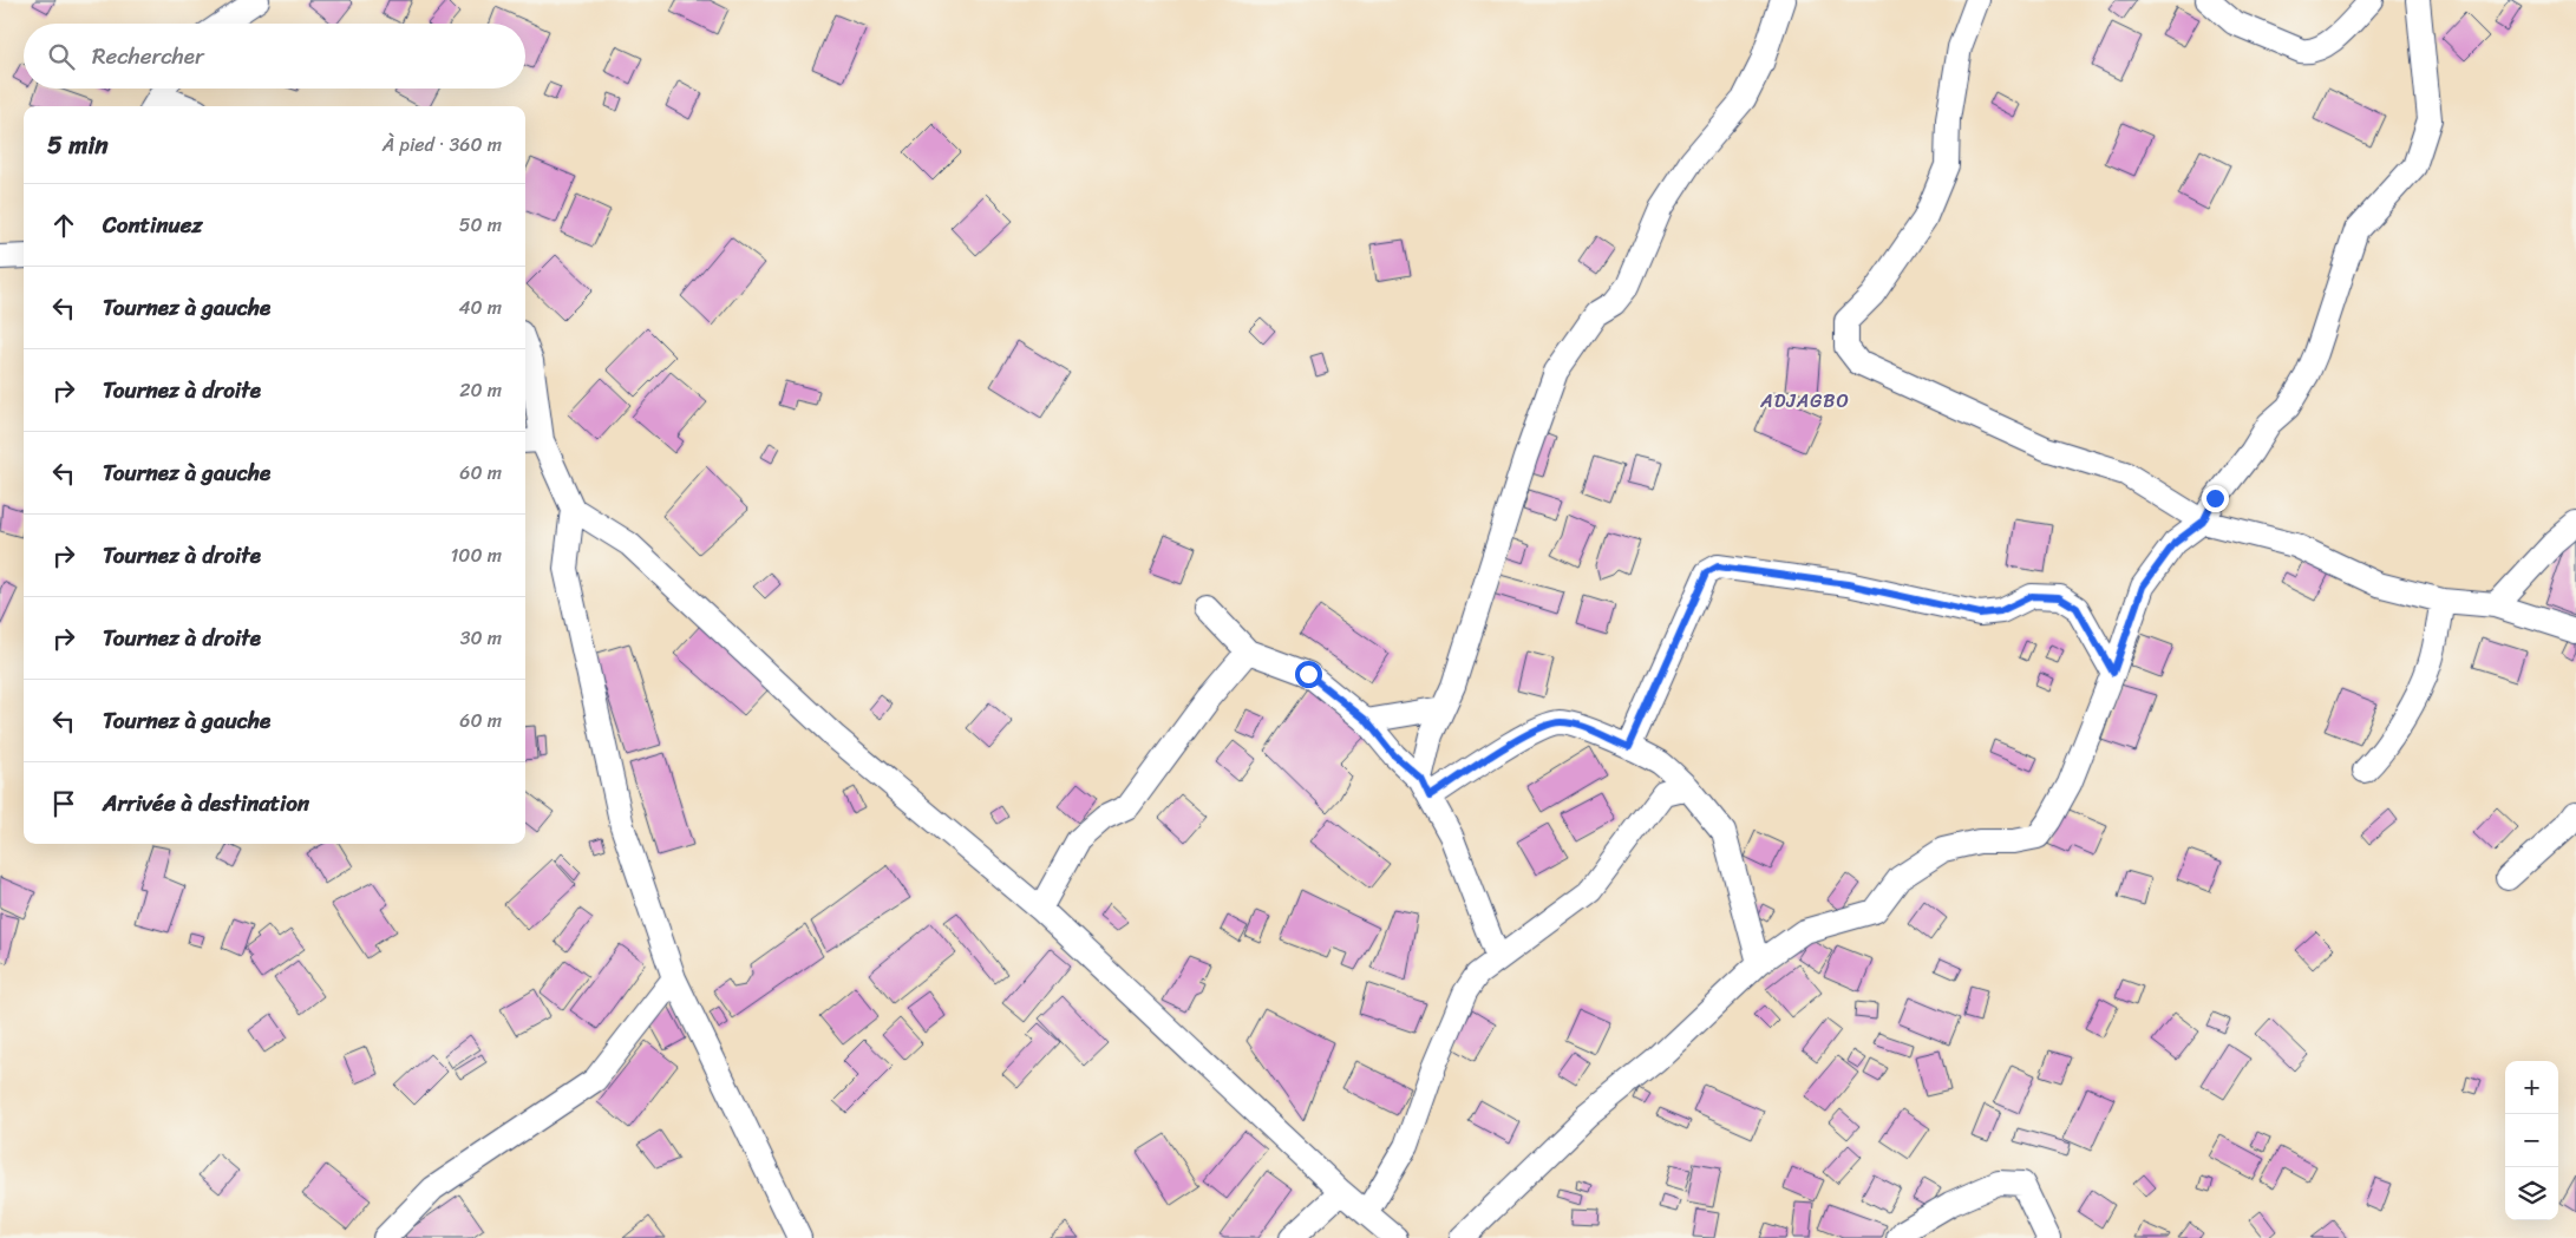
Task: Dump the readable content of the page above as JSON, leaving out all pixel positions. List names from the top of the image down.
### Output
{
  "districts": ["ADJAGBO"],
  "page": {
    "search": "Rechercher",
    "heading": ["5 min", "À pied · 360 m"],
    "list": [
      ["Continuez", "50 m"],
      ["Tournez à gauche", "40 m"],
      ["Tournez à droite", "20 m"],
      ["Tournez à gauche", "60 m"],
      ["Tournez à droite", "100 m"],
      ["Tournez à droite", "30 m"],
      ["Tournez à gauche", "60 m"],
      "Arrivée à destination"
    ],
    "map_buttons": ["+", "−"]
  }
}
